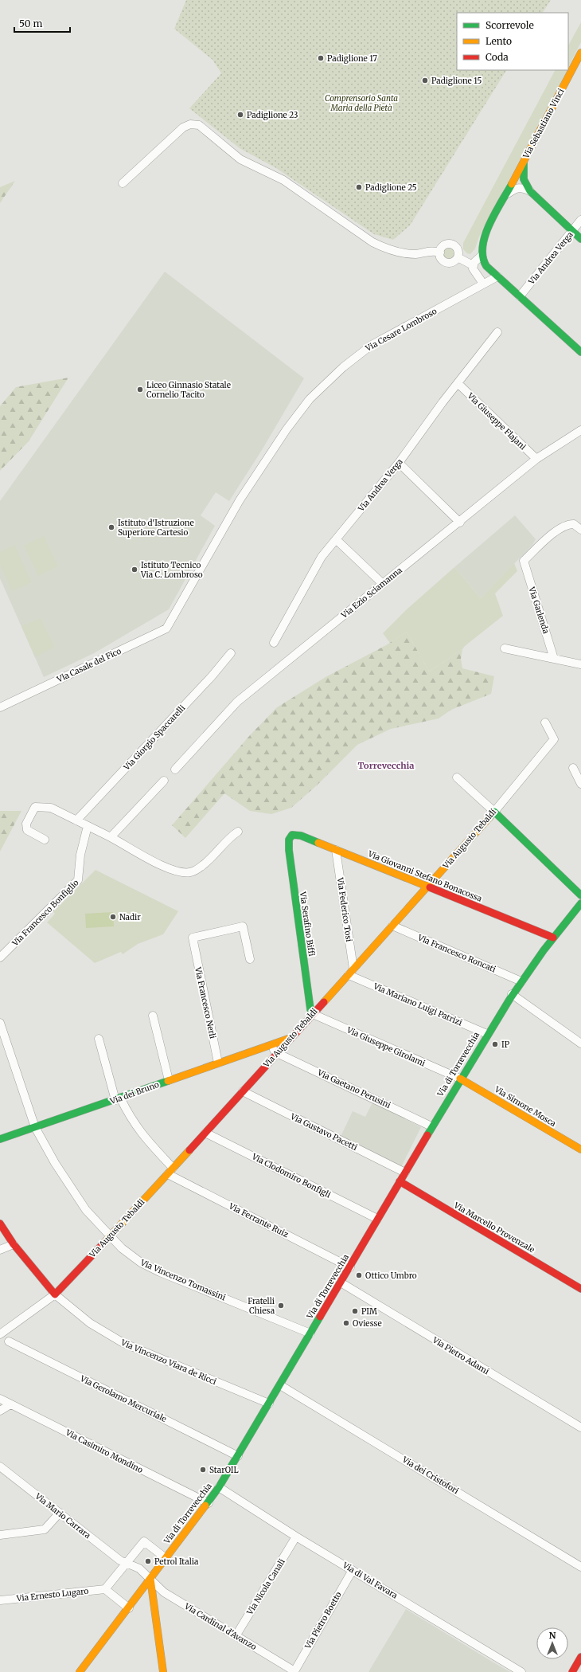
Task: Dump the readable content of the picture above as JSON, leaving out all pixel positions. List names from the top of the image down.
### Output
{
  "streets": {
    "street": [
      "Via Sebastiano Vinci",
      "Via Andrea Verga",
      "Via Cesare Lombroso",
      "Via Giuseppe Flajani",
      "Via Ezio Sciamanna",
      "Via Garlenda",
      "Via Casale del Fico",
      "Via Giorgio Spaccarelli",
      "Via Augusto Tebaldi",
      "Via Giovanni Stefano Bonacossa",
      "Via Federico Tosi",
      "Via Francesco Bonfiglio",
      "Via Serafino Biffi",
      "Via Francesco Roncati",
      "Via Francesco Nerli",
      "Via Mariano Luigi Patrizi",
      "Via Giuseppe Girolami",
      "Via di Torrevecchia",
      "Via Gaetano Perusini",
      "Via dei Bruno",
      "Via Simone Mosca",
      "Via Gustavo Pacetti",
      "Via Clodomiro Bonfigli",
      "Via Ferrante Ruiz",
      "Via Marcello Provenzale",
      "Via Vincenzo Tomassini",
      "Via Pietro Adami",
      "Via Vincenzo Viara de Ricci",
      "Via Gerolamo Mercuriale",
      "Via Casimiro Mondino",
      "Via dei Cristofori",
      "Via Mario Carrara",
      "Via di Val Favara",
      "Via Nicola Canali",
      "Via Ernesto Lugaro",
      "Via Pietro Boetto",
      "Via Cardinal d'Avanzo"
    ]
  },
  "crossings": [
    ["Via Andrea Verga", "Via Giuseppe Flajani"],
    ["Via Cesare Lombroso", "Via Casale del Fico"],
    ["Via Giuseppe Flajani", "Via Ezio Sciamanna"],
    ["Via Augusto Tebaldi", "Via Giovanni Stefano Bonacossa"],
    ["Via Augusto Tebaldi", "Via Federico Tosi"],
    ["Via Augusto Tebaldi", "Via Serafino Biffi"],
    ["Via Augusto Tebaldi", "Via Francesco Roncati"],
    ["Via Augusto Tebaldi", "Via Mariano Luigi Patrizi"],
    ["Via Augusto Tebaldi", "Via Giuseppe Girolami"],
    ["Via Augusto Tebaldi", "Via Gaetano Perusini"],
    ["Via Augusto Tebaldi", "Via dei Bruno"],
    ["Via Augusto Tebaldi", "Via Gustavo Pacetti"],
    ["Via Augusto Tebaldi", "Via Clodomiro Bonfigli"],
    ["Via Augusto Tebaldi", "Via Ferrante Ruiz"],
    ["Via Augusto Tebaldi", "Via Vincenzo Tomassini"],
    ["Via Augusto Tebaldi", "Via Vincenzo Viara de Ricci"],
    ["Via Giovanni Stefano Bonacossa", "Via Federico Tosi"],
    ["Via Giovanni Stefano Bonacossa", "Via Serafino Biffi"],
    ["Via Giovanni Stefano Bonacossa", "Via di Torrevecchia"],
    ["Via Federico Tosi", "Via Mariano Luigi Patrizi"],
    ["Via Serafino Biffi", "Via Giuseppe Girolami"],
    ["Via Francesco Roncati", "Via di Torrevecchia"],
    ["Via Francesco Nerli", "Via dei Bruno"],
    ["Via Mariano Luigi Patrizi", "Via di Torrevecchia"],
    ["Via Giuseppe Girolami", "Via di Torrevecchia"],
    ["Via Giuseppe Girolami", "Via Simone Mosca"],
    ["Via di Torrevecchia", "Via Gaetano Perusini"],
    ["Via di Torrevecchia", "Via Simone Mosca"],
    ["Via di Torrevecchia", "Via Gustavo Pacetti"],
    ["Via di Torrevecchia", "Via Clodomiro Bonfigli"],
    ["Via di Torrevecchia", "Via Ferrante Ruiz"],
    ["Via di Torrevecchia", "Via Marcello Provenzale"],
    ["Via di Torrevecchia", "Via Vincenzo Tomassini"],
    ["Via di Torrevecchia", "Via Pietro Adami"],
    ["Via di Torrevecchia", "Via Vincenzo Viara de Ricci"],
    ["Via di Torrevecchia", "Via Gerolamo Mercuriale"],
    ["Via di Torrevecchia", "Via Casimiro Mondino"],
    ["Via di Torrevecchia", "Via dei Cristofori"],
    ["Via di Torrevecchia", "Via Mario Carrara"],
    ["Via di Torrevecchia", "Via di Val Favara"],
    ["Via di Torrevecchia", "Via Cardinal d'Avanzo"],
    ["Via dei Bruno", "Via Ferrante Ruiz"],
    ["Via dei Bruno", "Via Vincenzo Tomassini"],
    ["Via Mario Carrara", "Via Cardinal d'Avanzo"],
    ["Via di Val Favara", "Via Nicola Canali"],
    ["Via di Val Favara", "Via Pietro Boetto"],
    ["Via Nicola Canali", "Via Cardinal d'Avanzo"],
    ["Via Pietro Boetto", "Via Cardinal d'Avanzo"]
  ],
  "districts": ["Torrevecchia"],
  "parks": ["Comprensorio Santa Maria della Pietà"],
  "places": [
    "Padiglione 17",
    "Padiglione 15",
    "Padiglione 23",
    "Padiglione 25",
    "Liceo Ginnasio Statale Cornelio Tacito",
    "Istituto d'Istruzione Superiore Cartesio",
    "Istituto Tecnico Via C. Lombroso",
    "Nadir",
    "IP",
    "Ottico Umbro",
    "Fratelli Chiesa",
    "PIM",
    "Oviesse",
    "StarOIL",
    "Petrol Italia"
  ],
  "legend": ["Scorrevole", "Lento", "Coda"],
  "scale_bar": "50 m",
  "north": "top"
}
